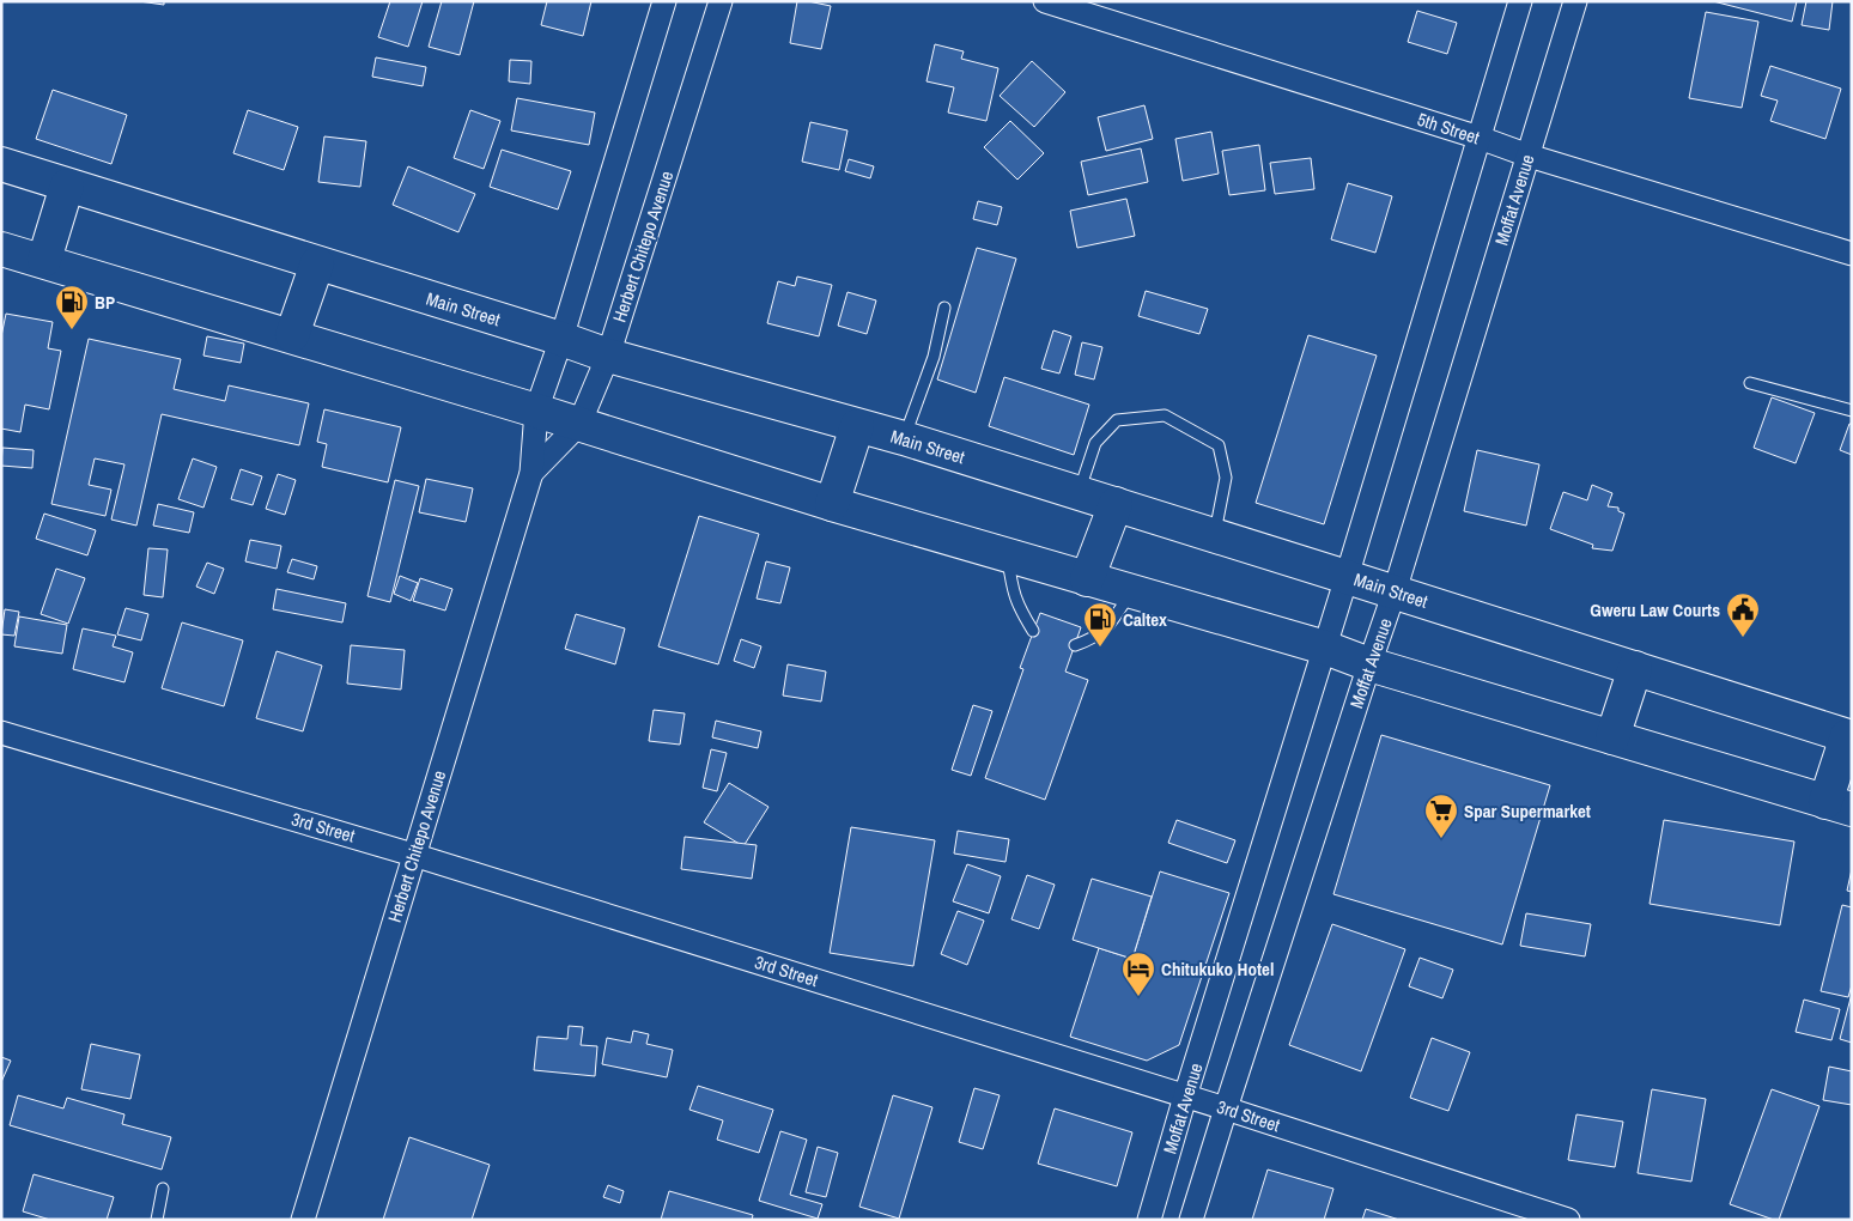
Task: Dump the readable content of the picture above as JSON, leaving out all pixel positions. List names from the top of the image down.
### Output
{
  "streets": {
    "highway": ["Main Street"],
    "street": [
      "5th Street",
      "Moffat Avenue",
      "Herbert Chitepo Avenue",
      "3rd Street"
    ]
  },
  "crossings": [
    ["5th Street", "Moffat Avenue"],
    ["Moffat Avenue", "Main Street"],
    ["Moffat Avenue", "3rd Street"],
    ["Herbert Chitepo Avenue", "Main Street"],
    ["Herbert Chitepo Avenue", "3rd Street"]
  ],
  "places": {
    "fuel station": ["BP", "Caltex"],
    "public building": ["Gweru Law Courts"],
    "supermarket": ["Spar Supermarket"],
    "hotel": ["Chitukuko Hotel"]
  }
}
